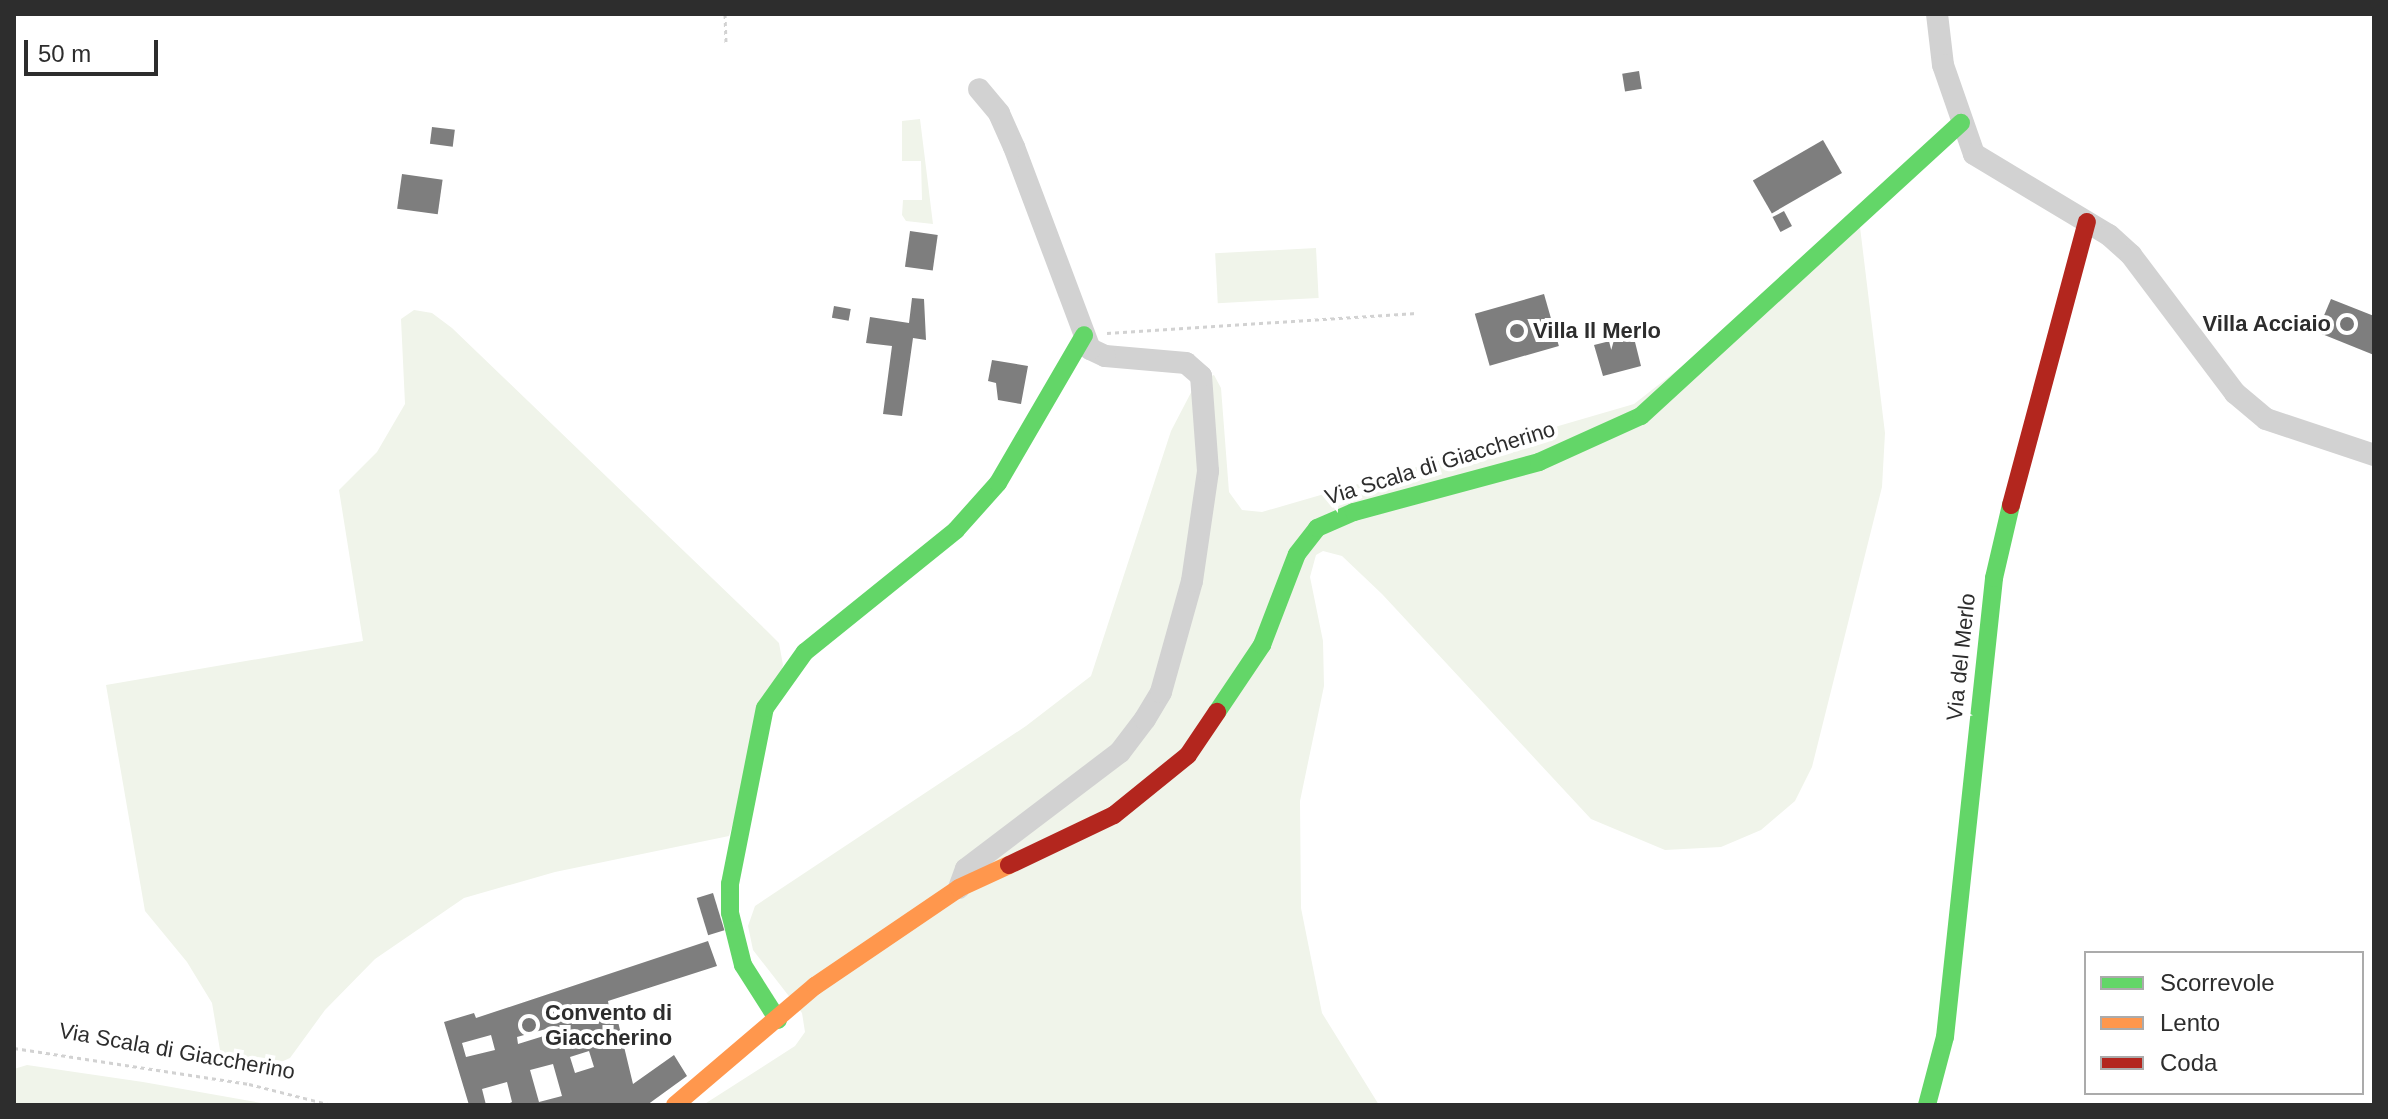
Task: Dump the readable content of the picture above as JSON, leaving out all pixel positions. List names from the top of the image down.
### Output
{
  "streets": {
    "street": ["Via Scala di Giaccherino", "Via del Merlo"]
  },
  "places": ["Villa Acciaio", "Villa Il Merlo", "Convento di Giaccherino"],
  "legend": ["Scorrevole", "Lento", "Coda"],
  "scale_bar": "50 m"
}
